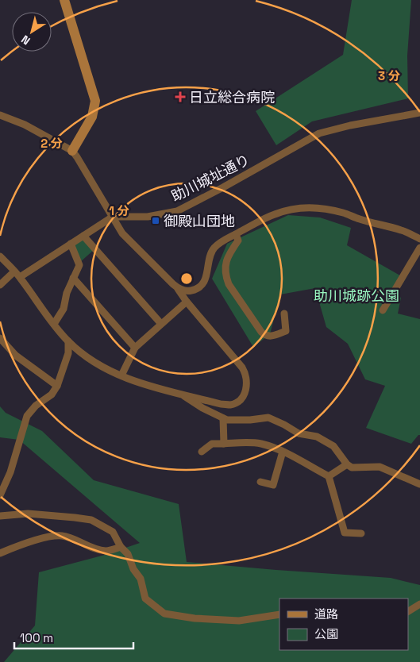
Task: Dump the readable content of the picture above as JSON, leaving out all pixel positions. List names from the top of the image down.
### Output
{
  "streets": {
    "street": ["助川城址通り"]
  },
  "parks": ["助川城跡公園"],
  "places": {
    "health": ["日立総合病院"],
    "transit": ["御殿山団地"]
  },
  "legend": ["道路", "公園"],
  "scale_bar": "100 m",
  "north": "bottom left",
  "rings": ["3 分", "2 分", "1 分"]
}
